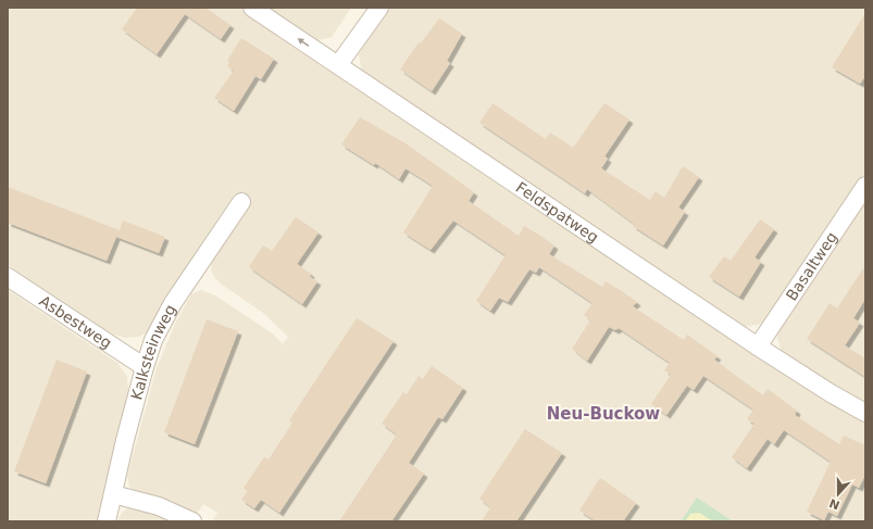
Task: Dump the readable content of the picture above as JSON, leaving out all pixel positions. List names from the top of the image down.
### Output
{
  "streets": {
    "street": [
      "Feldspatweg",
      "Basaltweg",
      "Asbestweg",
      "Kalksteinweg"
    ]
  },
  "crossings": [
    ["Feldspatweg", "Basaltweg"],
    ["Asbestweg", "Kalksteinweg"]
  ],
  "districts": ["Neu-Buckow"],
  "north": "bottom"
}
